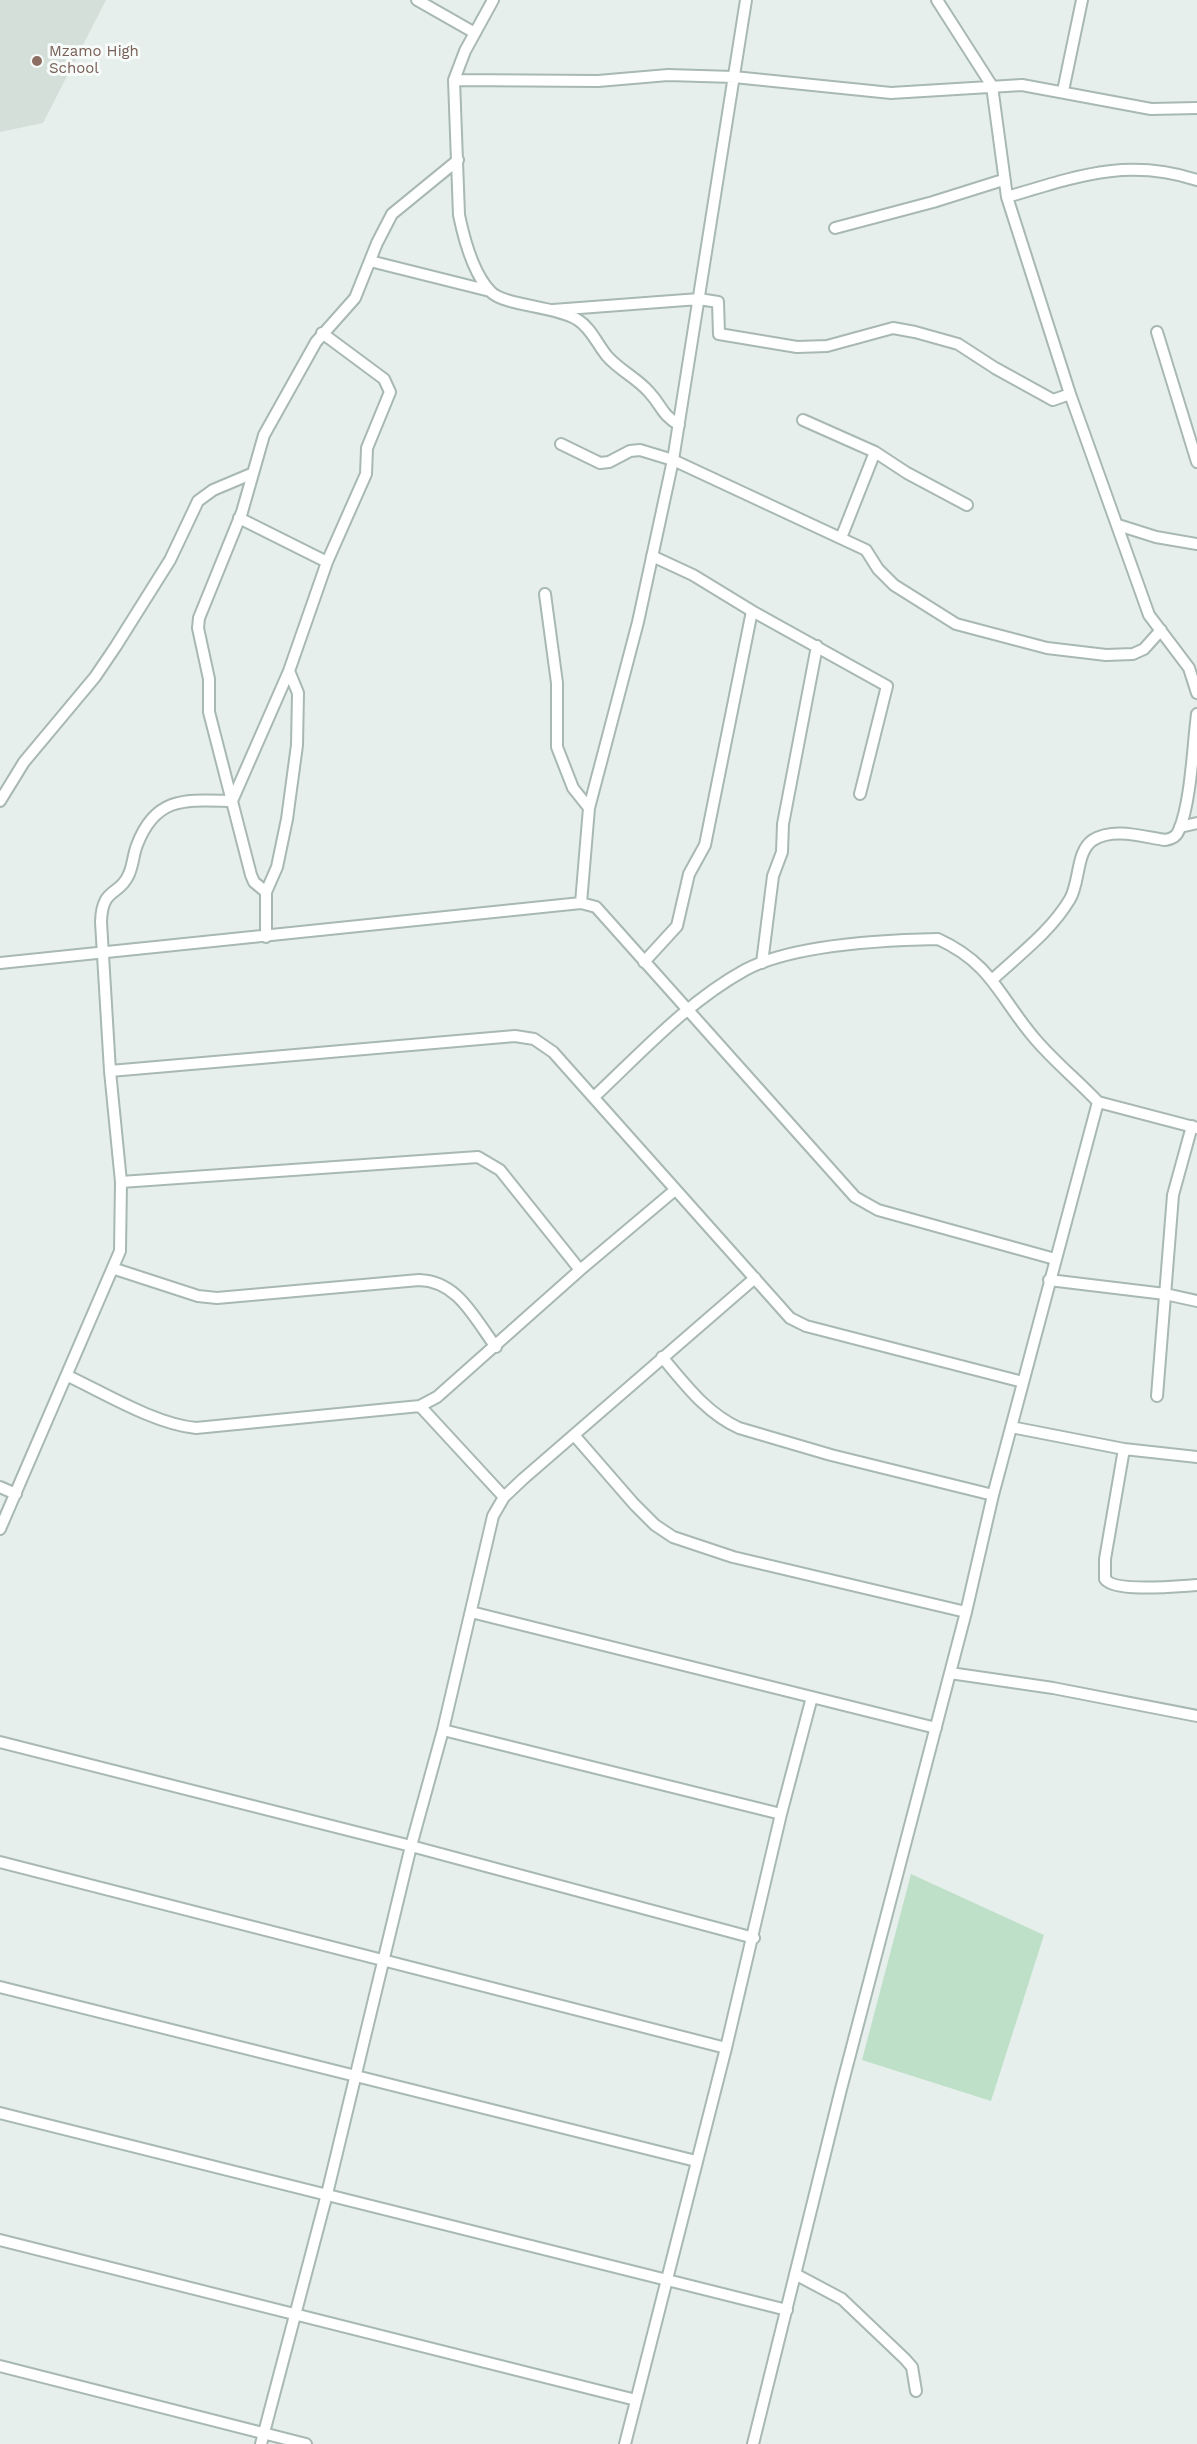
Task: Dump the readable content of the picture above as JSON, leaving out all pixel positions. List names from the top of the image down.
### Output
{
  "places": ["Mzamo High School"]
}
